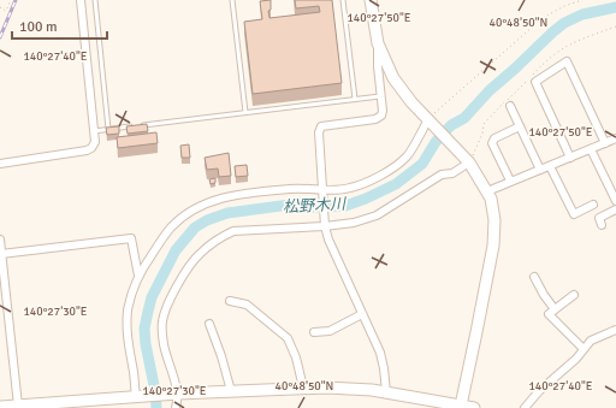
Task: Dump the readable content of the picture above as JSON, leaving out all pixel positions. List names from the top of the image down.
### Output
{
  "water": ["松野木川"],
  "scale_bar": "100 m",
  "coordinates": [
    "140°27'50\"E",
    "40°48'50\"N",
    "140°27'40\"E",
    "140°27'30\"E"
  ]
}
